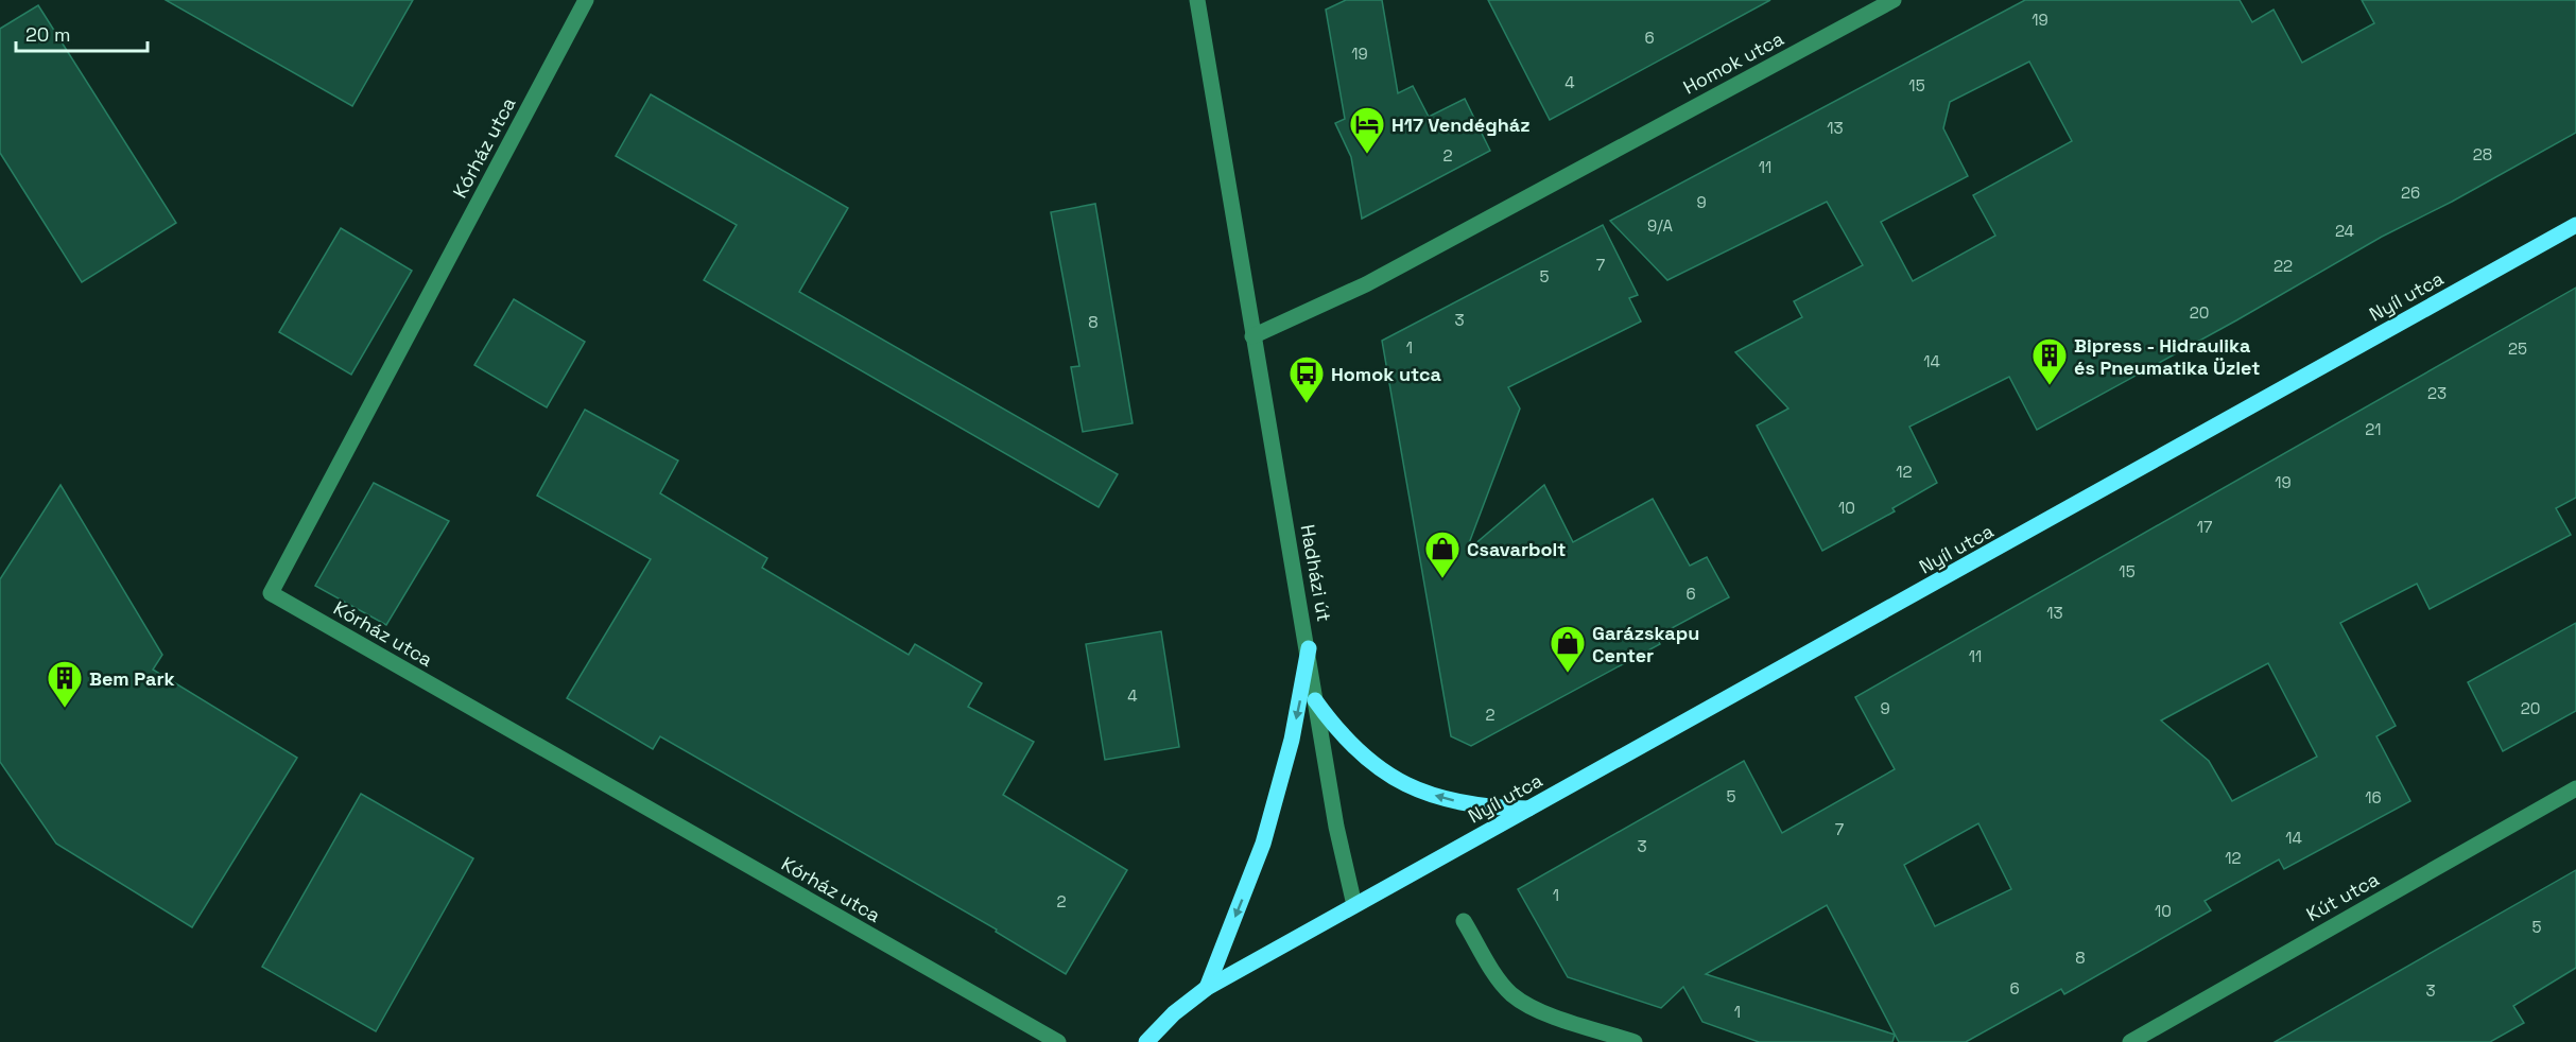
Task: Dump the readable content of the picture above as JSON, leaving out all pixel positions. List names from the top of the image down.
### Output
{
  "streets": {
    "main road": ["Nyíl utca"],
    "street": [
      "Homok utca",
      "Kórház utca",
      "Hadházi út",
      "Kút utca"
    ]
  },
  "crossings": [
    ["Homok utca", "Hadházi út"],
    ["Nyíl utca", "Hadházi út"]
  ],
  "places": {
    "hotel": ["H17 Vendégház"],
    "building": ["Bipress - Hidraulika és Pneumatika Üzlet", "Bem Park"],
    "bus stop": ["Homok utca"],
    "shop": ["Csavarbolt", "Garázskapu Center"]
  },
  "house_numbers": [
    "19",
    "6",
    "19",
    "4",
    "15",
    "13",
    "28",
    "2",
    "11",
    "26",
    "9",
    "9/A",
    "24",
    "7",
    "22",
    "5",
    "20",
    "3",
    "8",
    "1",
    "25",
    "14",
    "23",
    "21",
    "12",
    "19",
    "10",
    "17",
    "15",
    "6",
    "13",
    "11",
    "4",
    "9",
    "20",
    "2",
    "5",
    "16",
    "7",
    "14",
    "3",
    "12",
    "1",
    "2",
    "10",
    "5",
    "8",
    "6",
    "3",
    "1"
  ],
  "scale_bar": "20 m"
}
